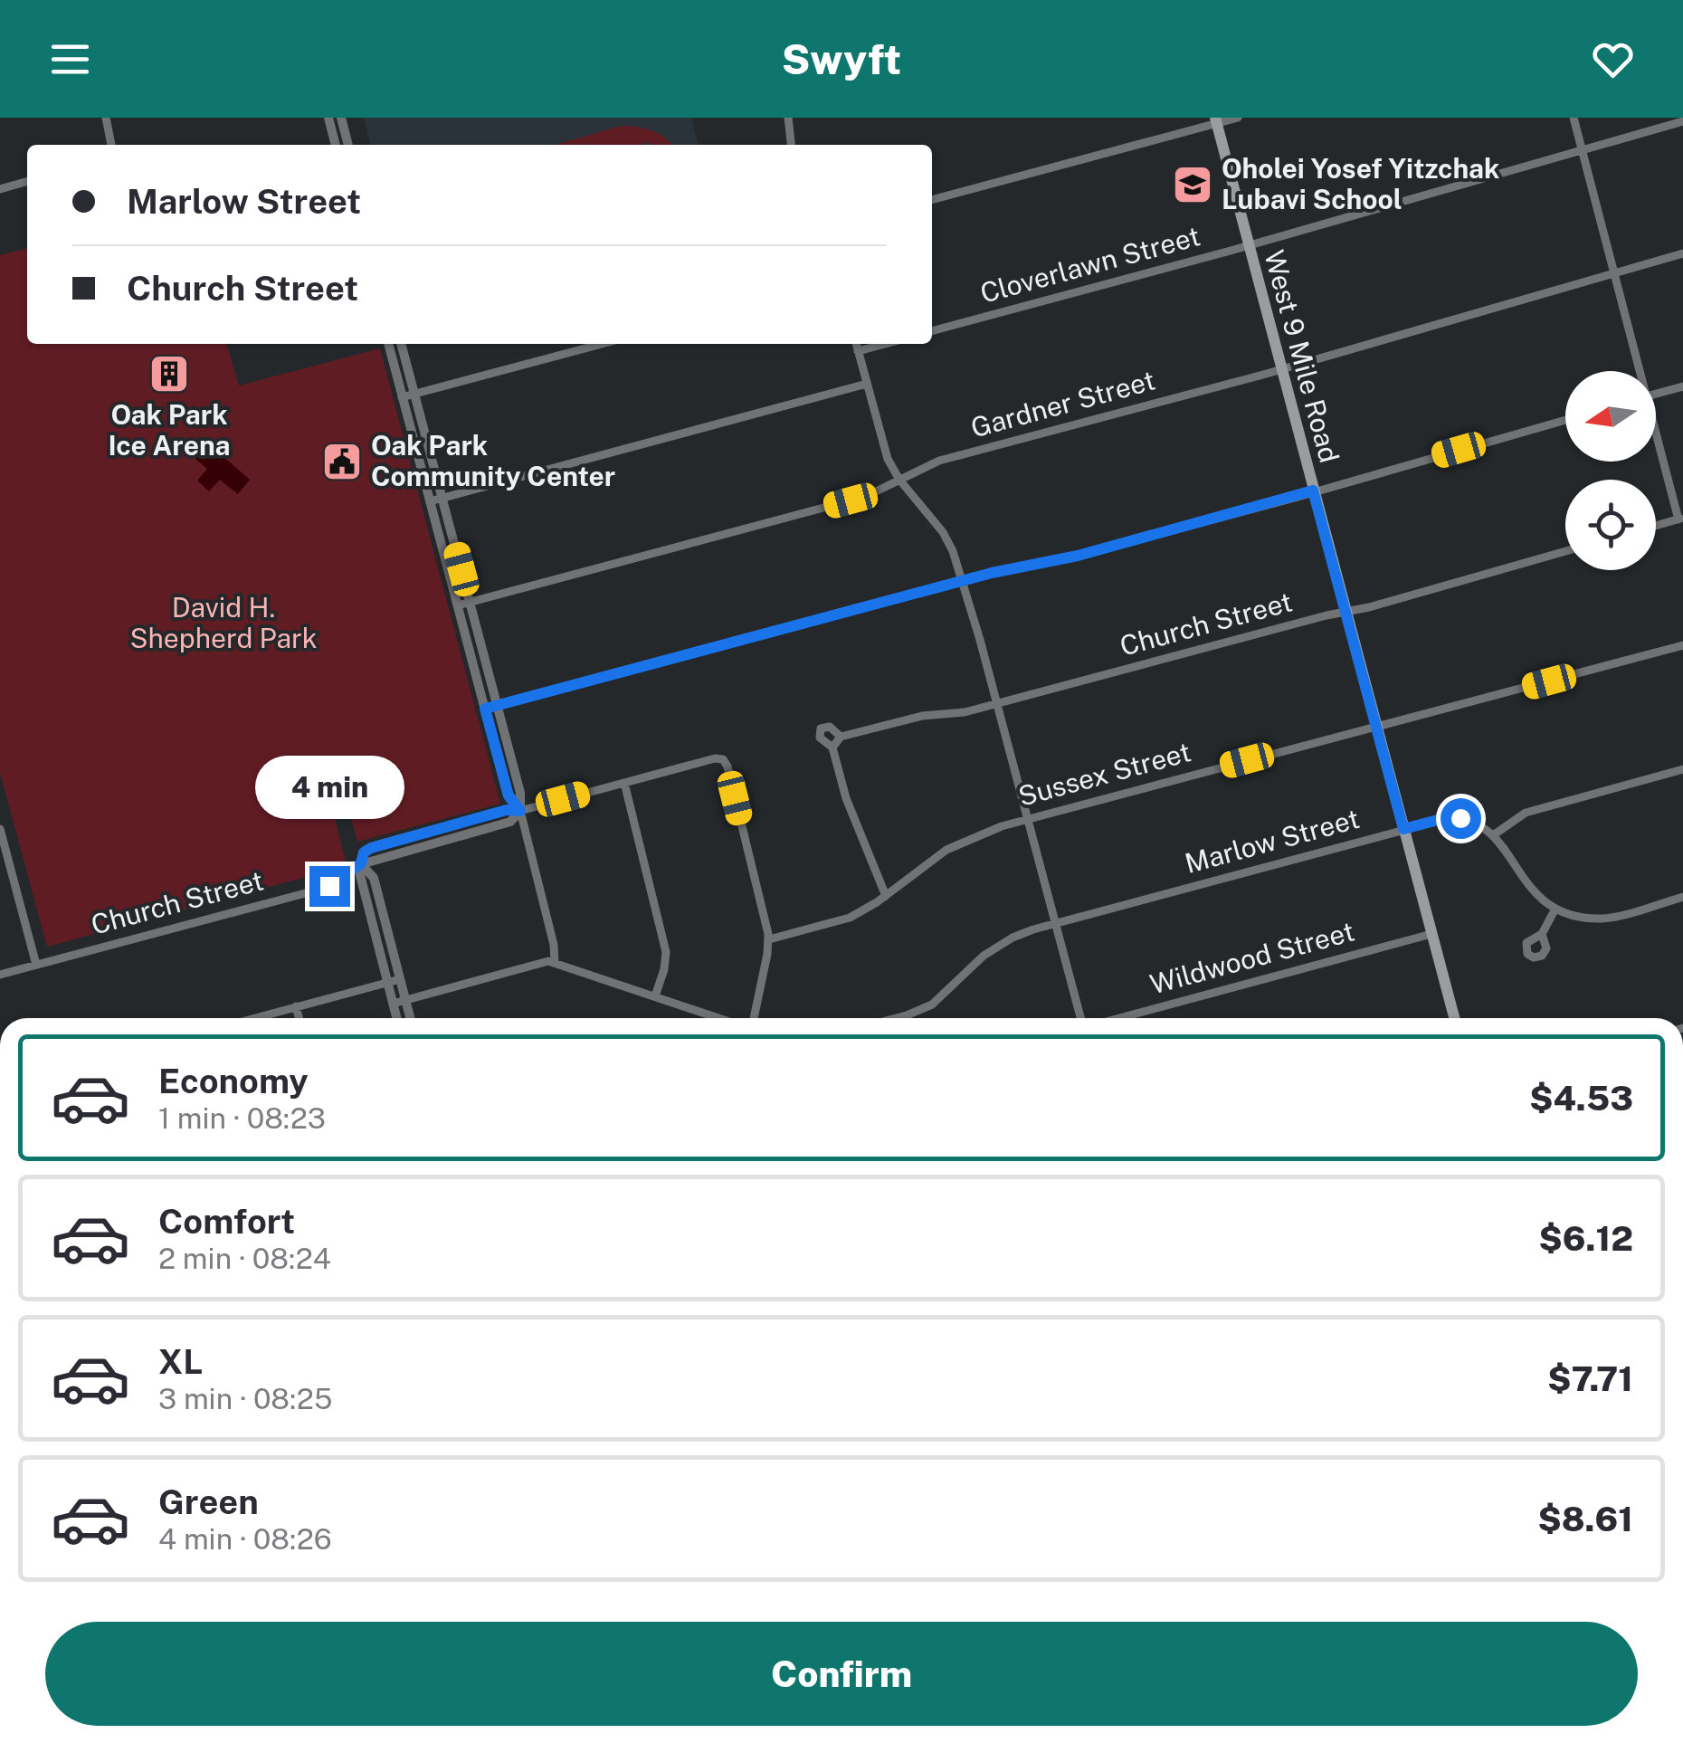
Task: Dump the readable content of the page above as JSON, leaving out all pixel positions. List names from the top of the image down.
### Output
{
  "streets": {
    "main road": ["West 9 Mile Road"],
    "street": [
      "Cloverlawn Street",
      "Gardner Street",
      "Church Street",
      "Sussex Street",
      "Marlow Street",
      "Wildwood Street"
    ]
  },
  "crossings": [
    ["Cloverlawn Street", "West 9 Mile Road"],
    ["West 9 Mile Road", "Gardner Street"],
    ["West 9 Mile Road", "Church Street"],
    ["West 9 Mile Road", "Sussex Street"],
    ["West 9 Mile Road", "Marlow Street"],
    ["West 9 Mile Road", "Wildwood Street"],
    ["Church Street", "Sussex Street"]
  ],
  "parks": ["David H. Shepherd Park"],
  "places": {
    "school or university": ["Oholei Yosef Yitzchak Lubavi School"],
    "building": ["Oak Park Ice Arena"],
    "public building": ["Oak Park Community Center"]
  },
  "north": "left",
  "page": {
    "header": "Swyft",
    "banner": ["Marlow Street", "Church Street"],
    "bubble": "4 min",
    "list": [
      {
        "name": "Economy",
        "note": "1 min · 08:23",
        "value": "$4.53"
      },
      {
        "name": "Comfort",
        "note": "2 min · 08:24",
        "value": "$6.12"
      },
      {
        "name": "XL",
        "note": "3 min · 08:25",
        "value": "$7.71"
      },
      {
        "name": "Green",
        "note": "4 min · 08:26",
        "value": "$8.61"
      }
    ],
    "buttons": "Confirm"
  }
}
